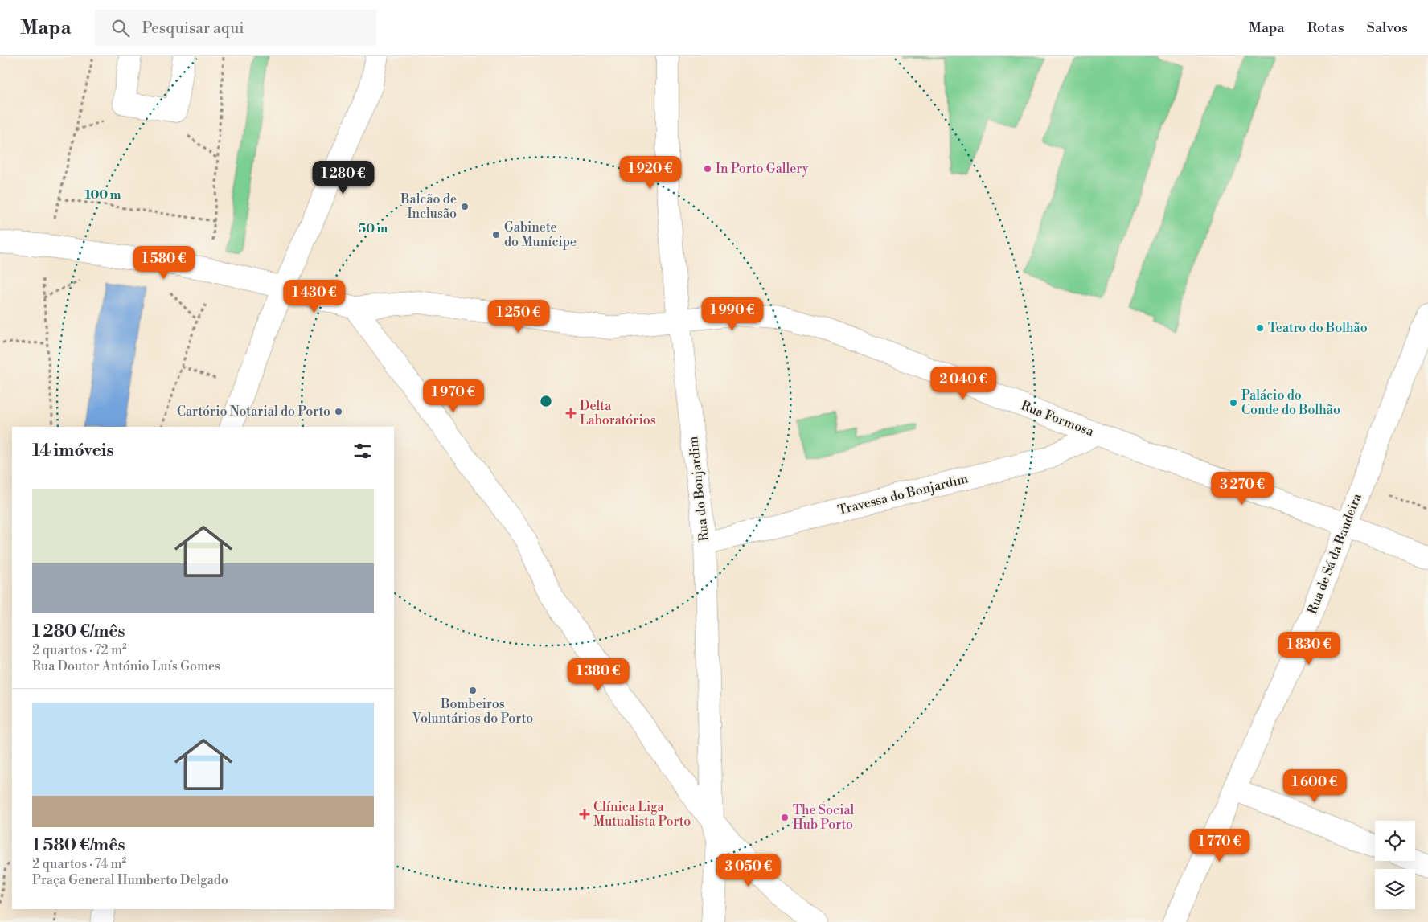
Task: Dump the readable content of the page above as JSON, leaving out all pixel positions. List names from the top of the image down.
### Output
{
  "streets": {
    "street": [
      "Rua Formosa",
      "Rua do Bonjardim",
      "Travessa do Bonjardim",
      "Rua de Sá da Bandeira"
    ]
  },
  "crossings": [
    ["Rua Formosa", "Rua do Bonjardim"],
    ["Rua Formosa", "Travessa do Bonjardim"],
    ["Rua Formosa", "Rua de Sá da Bandeira"],
    ["Rua do Bonjardim", "Travessa do Bonjardim"]
  ],
  "places": {
    "other": [
      "In Porto Gallery",
      "Balcão de Inclusão",
      "Gabinete do Munícipe",
      "Teatro do Bolhão",
      "Palácio do Conde do Bolhão",
      "Cartório Notarial do Porto",
      "Bombeiros Voluntários do Porto",
      "The Social Hub Porto"
    ],
    "health": ["Delta Laboratórios", "Clínica Liga Mutualista Porto"]
  },
  "page": {
    "header": "Mapa",
    "search": "Pesquisar aqui",
    "nav": ["Mapa", "Rotas", "Salvos"],
    "price": [
      "1 920 €",
      "1 280 €",
      "1 580 €",
      "1 430 €",
      "1 990 €",
      "1 250 €",
      "2 040 €",
      "1 970 €",
      "3 270 €",
      "1 830 €",
      "1 380 €",
      "1 600 €",
      "1 770 €",
      "3 050 €"
    ],
    "heading": "14 imóveis",
    "list": [
      {
        "name": "1 280 €/mês",
        "note": "2 quartos · 72 m² · Rua Doutor António Luís Gomes"
      },
      {
        "name": "1 580 €/mês",
        "note": "2 quartos · 74 m² · Praça General Humberto Delgado"
      }
    ]
  },
  "rings": ["100 m", "50 m"]
}
